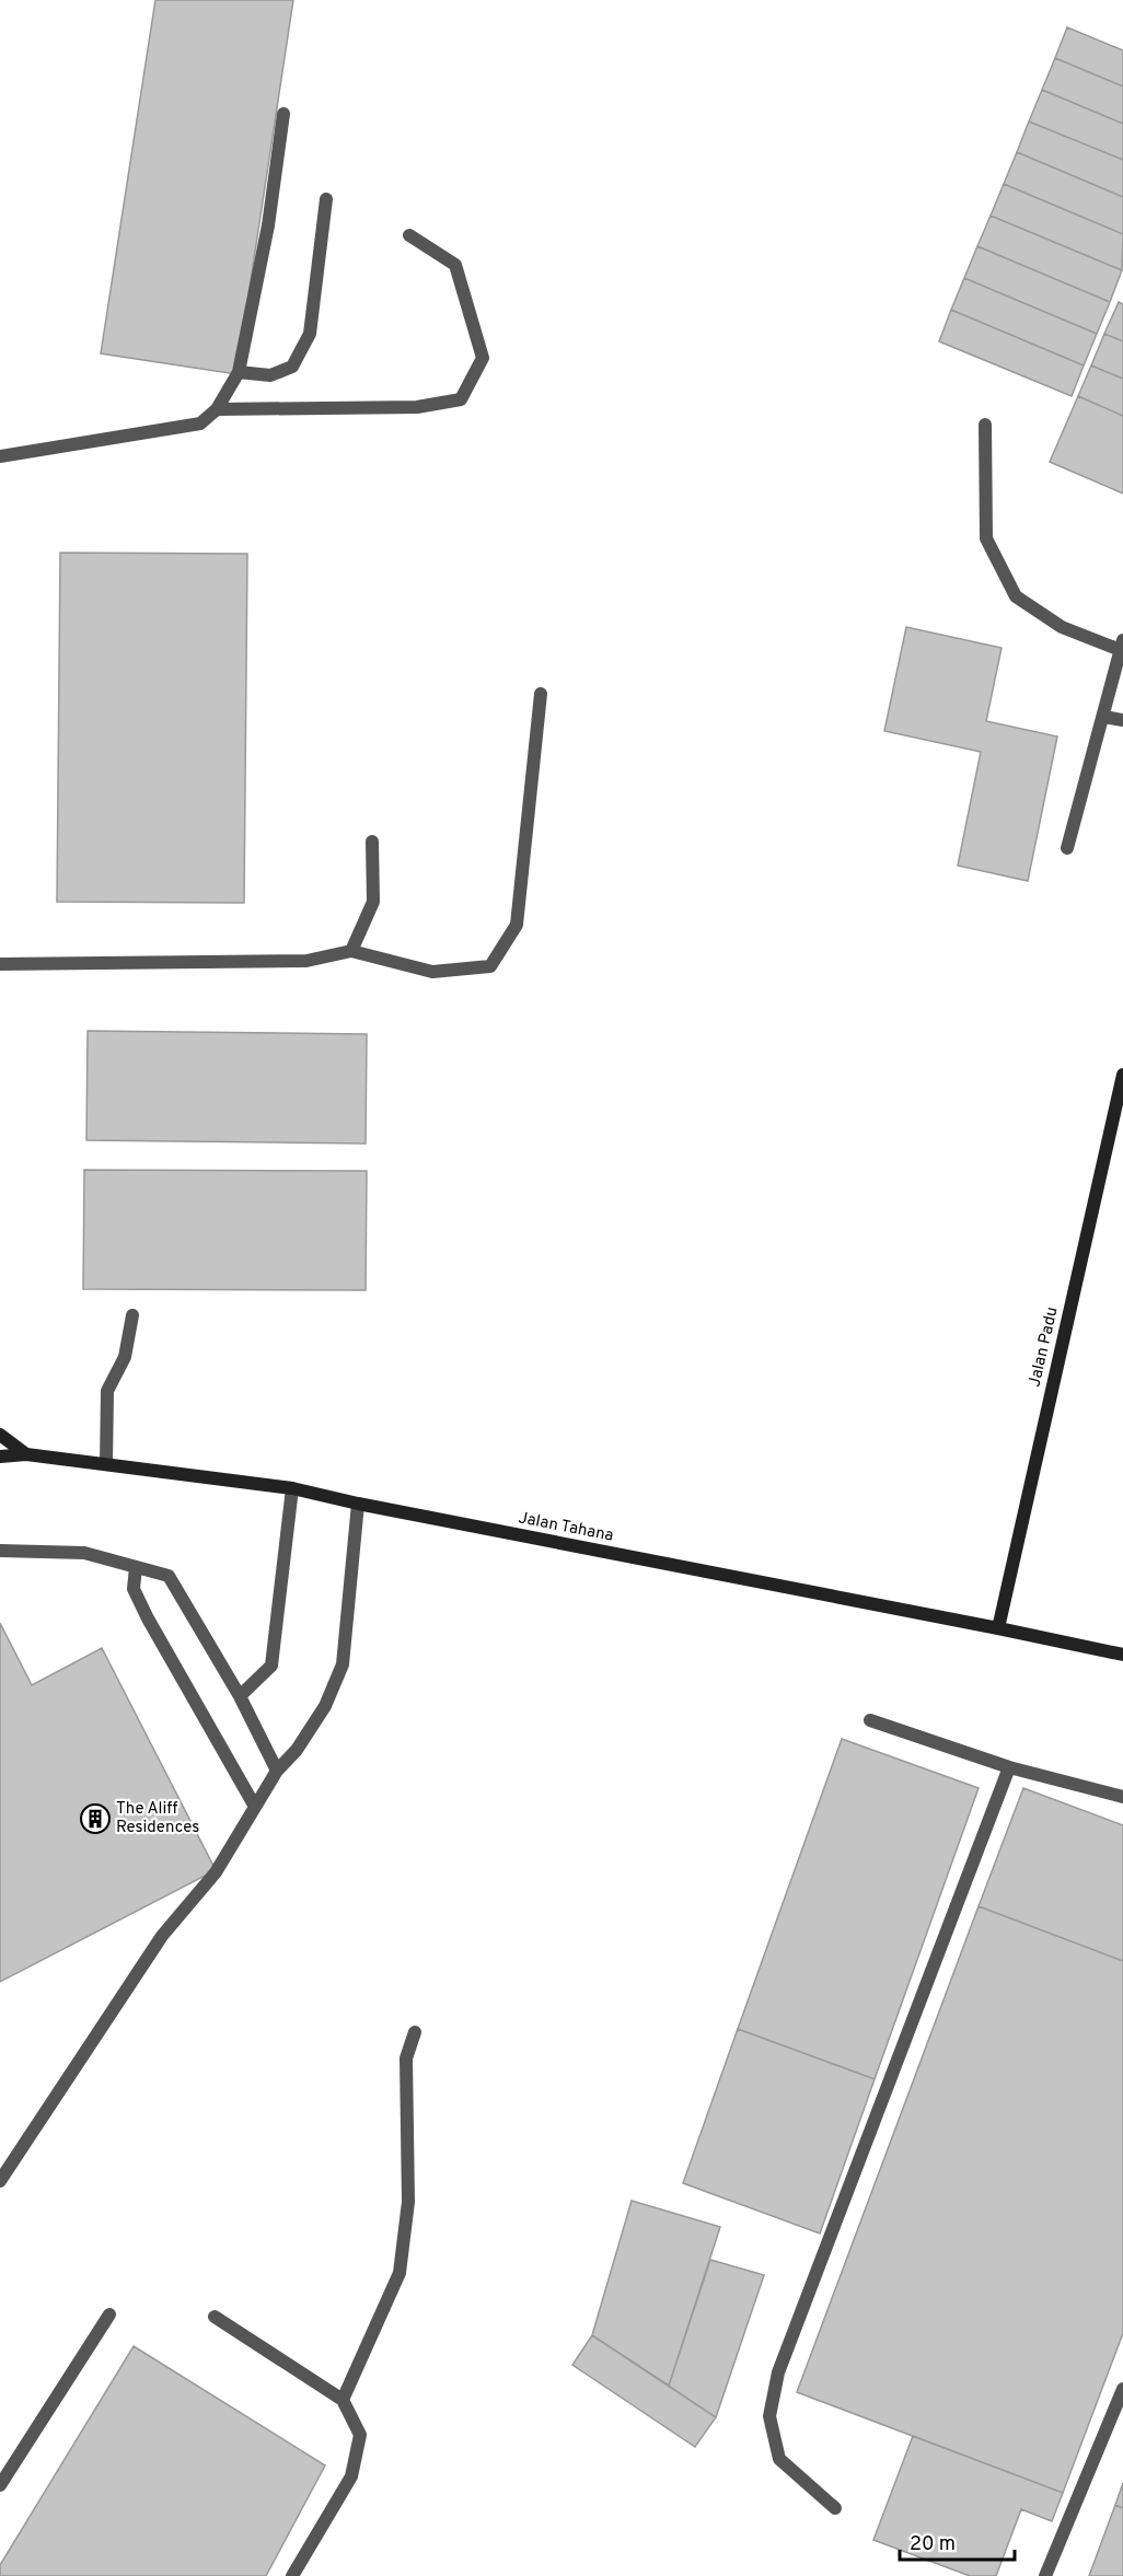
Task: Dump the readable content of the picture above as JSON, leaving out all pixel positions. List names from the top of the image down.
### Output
{
  "streets": {
    "street": ["Jalan Padu", "Jalan Tahana"]
  },
  "crossings": [
    ["Jalan Padu", "Jalan Tahana"]
  ],
  "places": {
    "building": ["The Aliff Residences"]
  },
  "scale_bar": "20 m"
}
